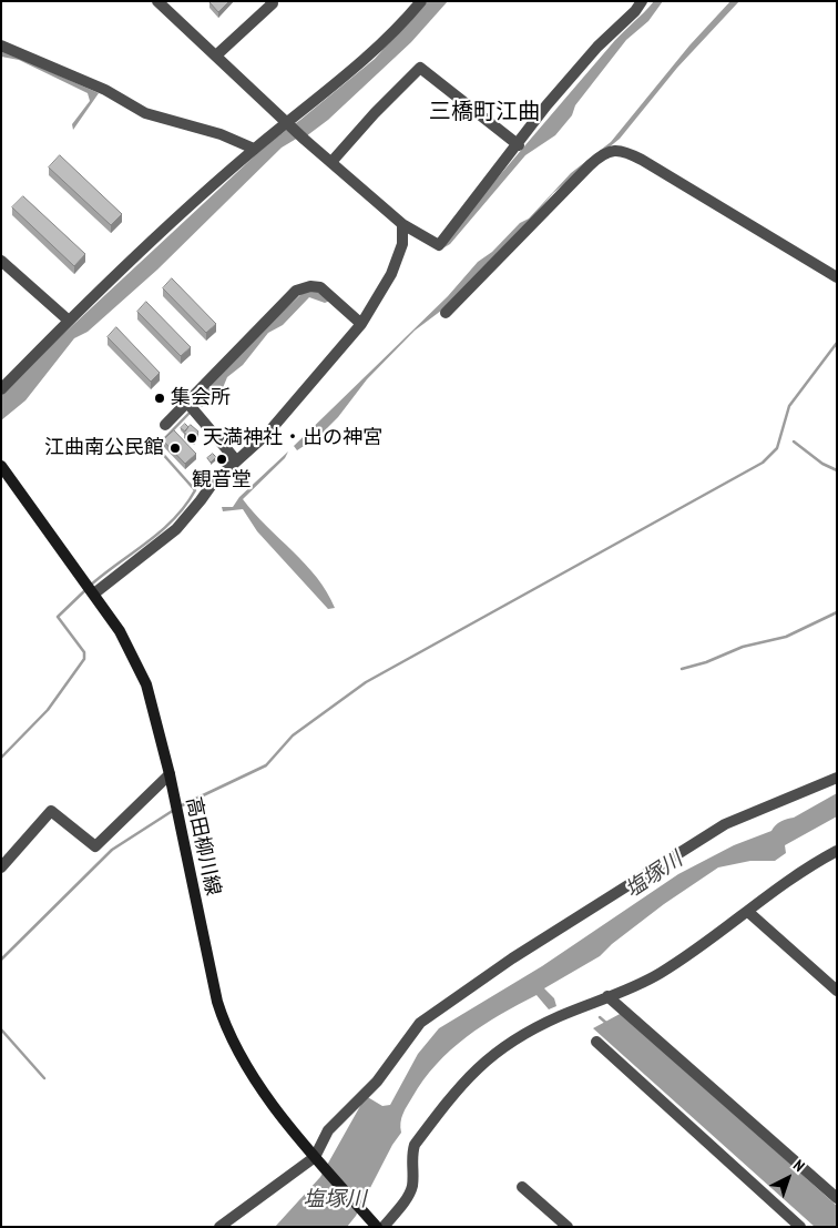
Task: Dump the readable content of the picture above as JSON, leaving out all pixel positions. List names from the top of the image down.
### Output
{
  "streets": {
    "main road": ["高田柳川線"]
  },
  "districts": ["三橋町江曲"],
  "water": ["塩塚川"],
  "places": [
    "集会所",
    "天満神社・出の神宮",
    "江曲南公民館",
    "観音堂"
  ],
  "north": "top right"
}
